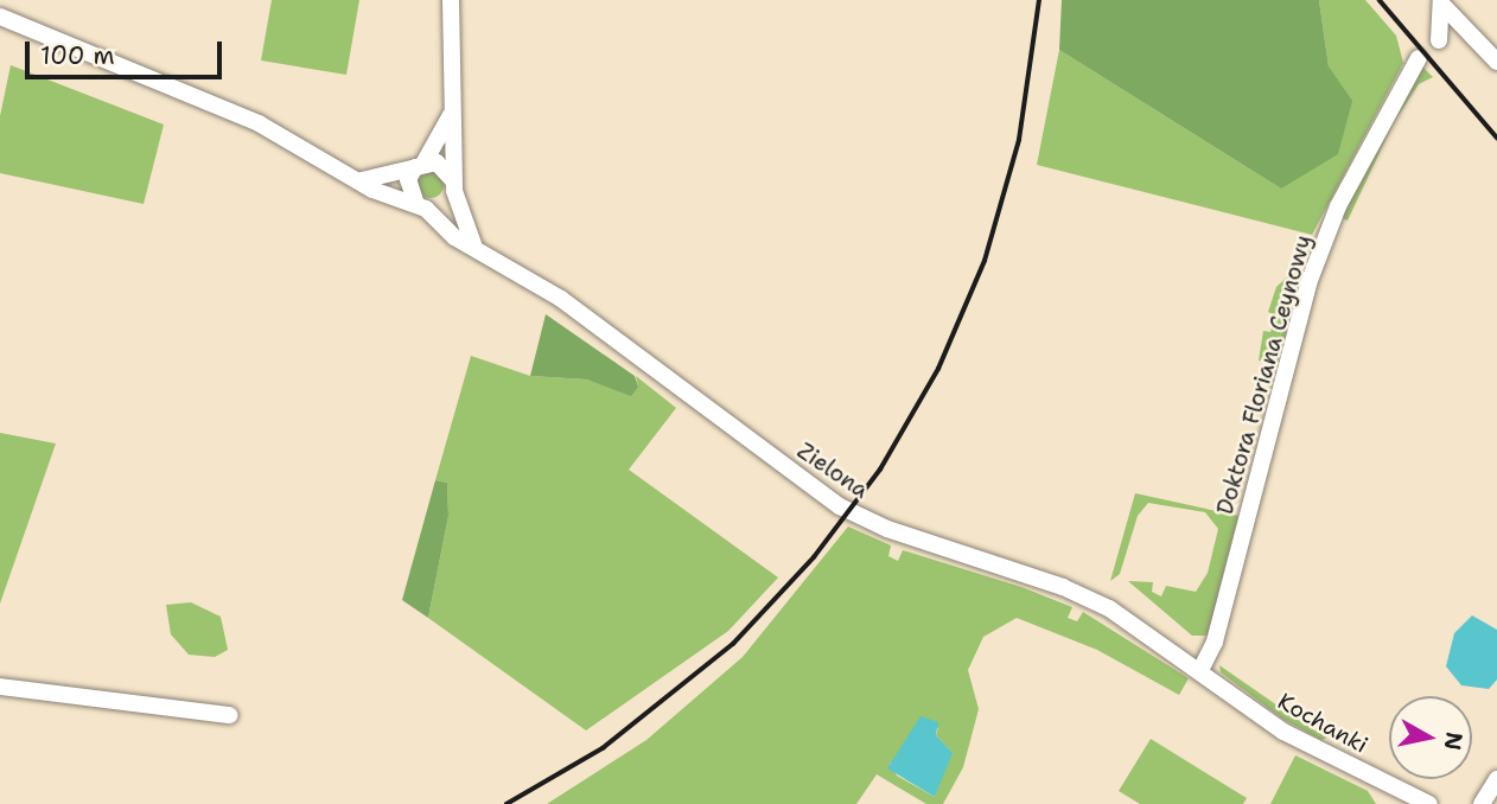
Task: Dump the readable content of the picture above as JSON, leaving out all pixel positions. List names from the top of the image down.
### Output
{
  "streets": {
    "street": ["Doktora Floriana Ceynowy", "Zielona", "Kochanki"]
  },
  "crossings": [
    ["Doktora Floriana Ceynowy", "Zielona"],
    ["Doktora Floriana Ceynowy", "Kochanki"],
    ["Zielona", "Kochanki"]
  ],
  "scale_bar": "100 m",
  "north": "right"
}
